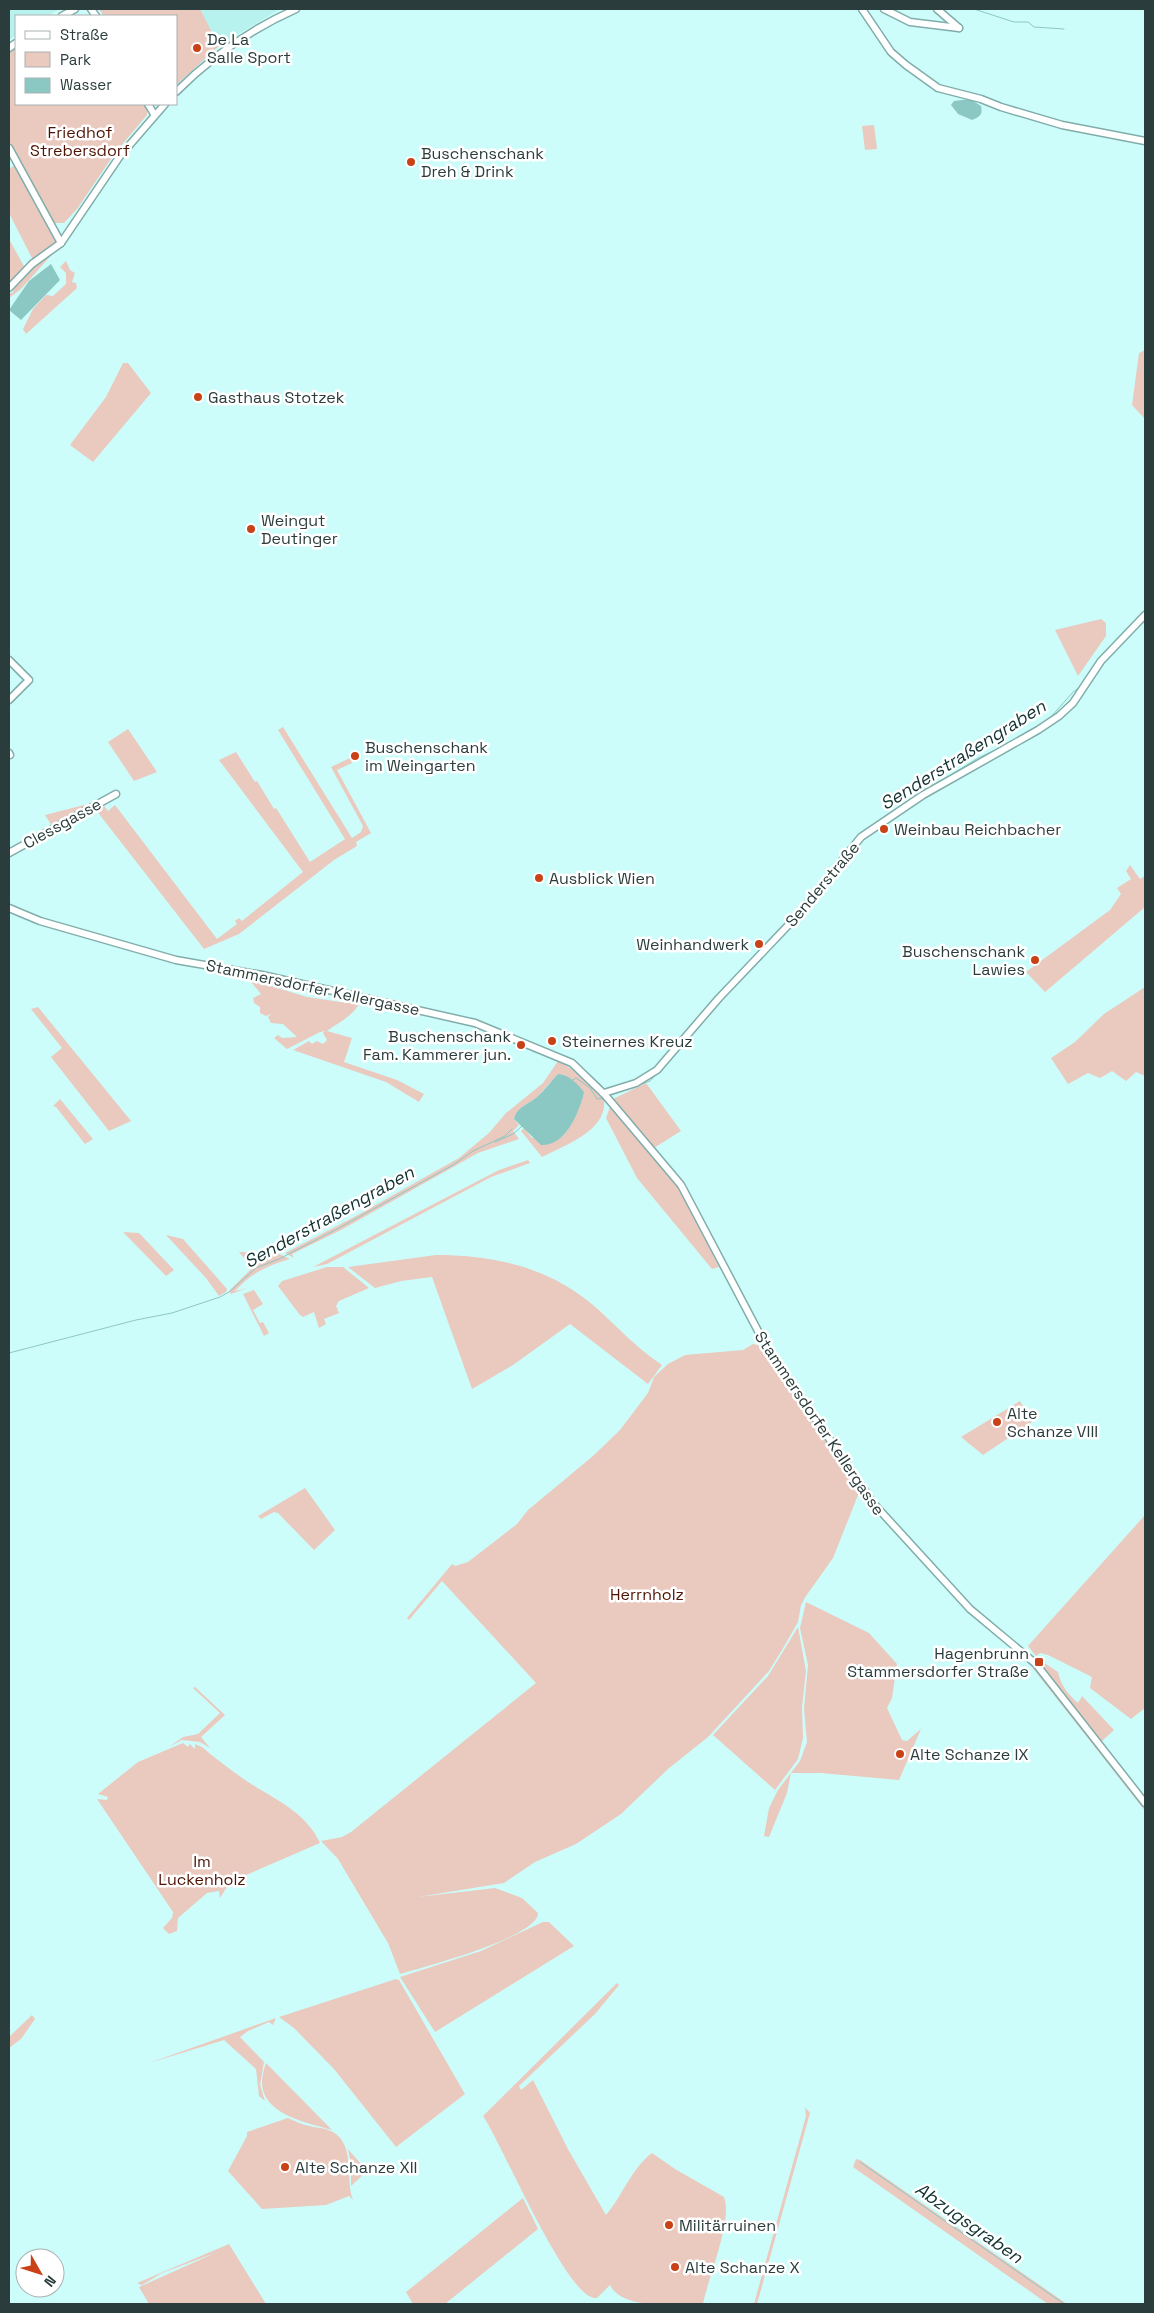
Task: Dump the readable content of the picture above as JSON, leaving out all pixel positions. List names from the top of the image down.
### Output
{
  "streets": {
    "street": ["Clessgasse", "Senderstraße", "Stammersdorfer Kellergasse"]
  },
  "crossings": [
    ["Senderstraße", "Stammersdorfer Kellergasse"]
  ],
  "water": ["Senderstraßengraben", "Abzugsgraben"],
  "parks": ["Friedhof Strebersdorf", "Herrnholz", "Im Luckenholz"],
  "places": {
    "other": [
      "De La Salle Sport",
      "Buschenschank Dreh & Drink",
      "Gasthaus Stotzek",
      "Weingut Deutinger",
      "Buschenschank im Weingarten",
      "Weinbau Reichbacher",
      "Ausblick Wien",
      "Weinhandwerk",
      "Buschenschank Lawies",
      "Steinernes Kreuz",
      "Buschenschank Fam. Kammerer jun.",
      "Alte Schanze VIII",
      "Alte Schanze IX",
      "Alte Schanze XII",
      "Militärruinen",
      "Alte Schanze X"
    ],
    "transit": ["Hagenbrunn Stammersdorfer Straße"]
  },
  "legend": ["Straße", "Park", "Wasser"],
  "north": "bottom right"
}
